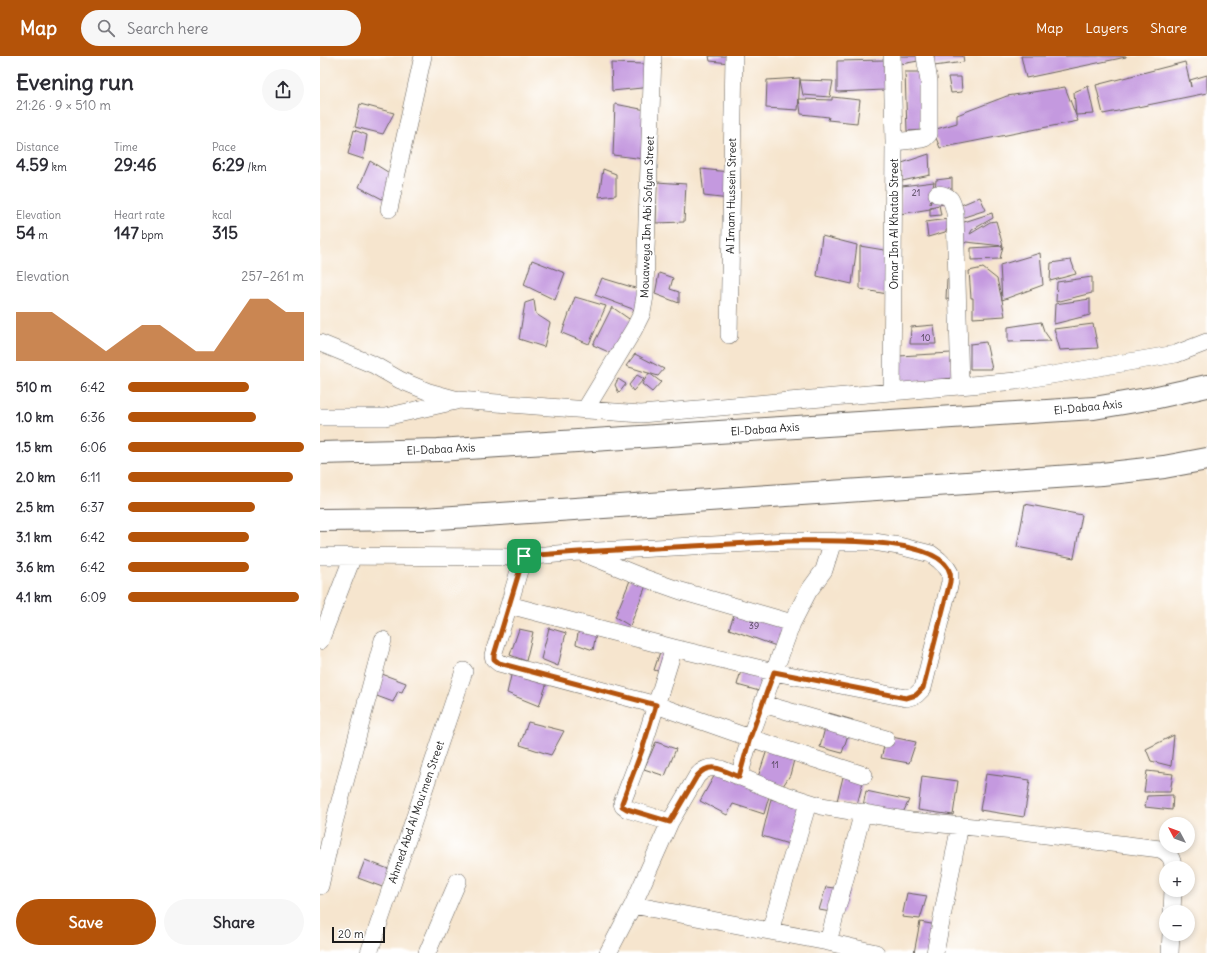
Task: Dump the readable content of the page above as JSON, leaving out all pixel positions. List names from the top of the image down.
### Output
{
  "streets": {
    "highway": ["El-Dabaa Axis"],
    "street": [
      "Al Imam Hussein Street",
      "Mouaweya Ibn Abi Sofyan Street",
      "Omar Ibn Al Khatab Street",
      "Ahmed Abd Al Mou'men Street"
    ]
  },
  "house_numbers": [
    "21",
    "10",
    "39",
    "11"
  ],
  "scale_bar": "20 m",
  "north": "top left",
  "page": {
    "header": "Map",
    "search": "Search here",
    "nav": ["Map", "Layers", "Share"],
    "heading": ["Evening run", "21:26 · 9 × 510 m"],
    "stats": [
      ["Distance", "4.59 km"],
      ["Time", "29:46"],
      ["Pace", "6:29 /km"],
      ["Elevation", "54 m"],
      ["Heart rate", "147 bpm"],
      ["kcal", "315"]
    ],
    "chart": ["Elevation", "257–261 m"],
    "list": [
      {
        "name": "510 m",
        "note": "6:42"
      },
      {
        "name": "1.0 km",
        "note": "6:36"
      },
      {
        "name": "1.5 km",
        "note": "6:06"
      },
      {
        "name": "2.0 km",
        "note": "6:11"
      },
      {
        "name": "2.5 km",
        "note": "6:37"
      },
      {
        "name": "3.1 km",
        "note": "6:42"
      },
      {
        "name": "3.6 km",
        "note": "6:42"
      },
      {
        "name": "4.1 km",
        "note": "6:09"
      }
    ],
    "map_buttons": ["+", "−"],
    "buttons": ["Save", "Share"],
    "scale": "20 m"
  }
}
